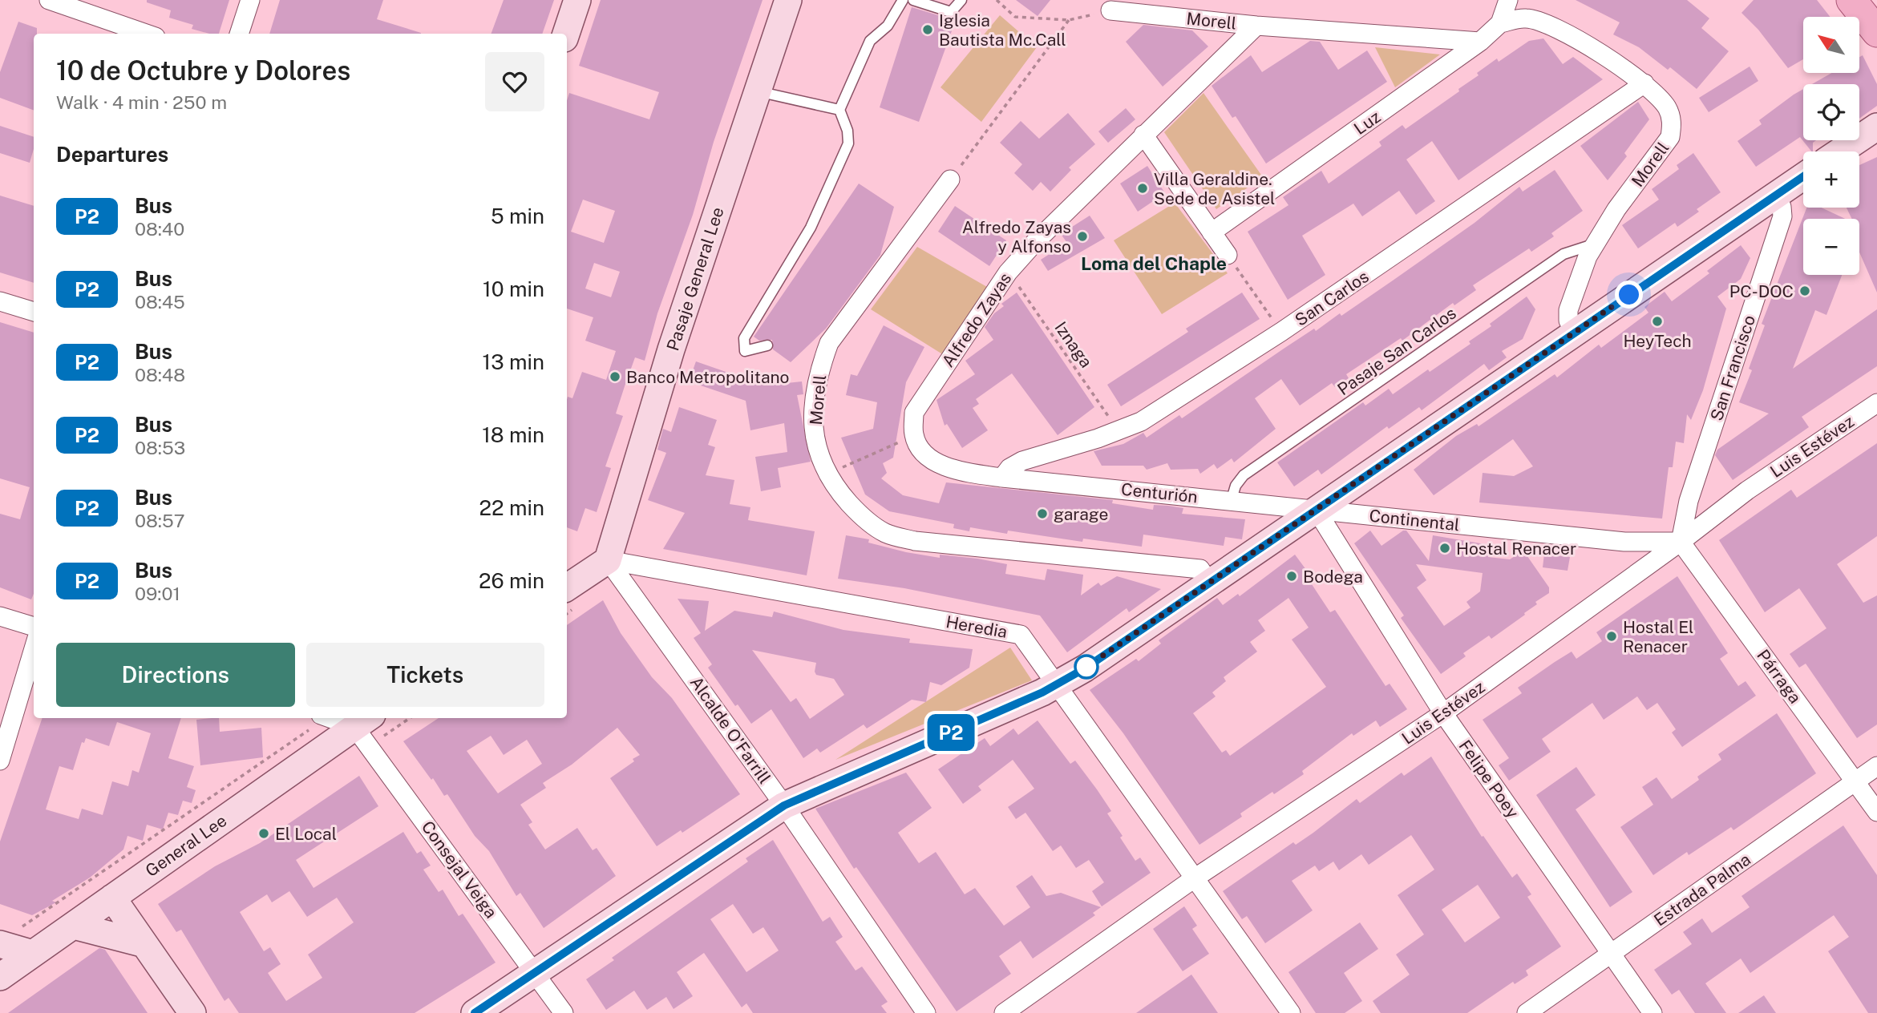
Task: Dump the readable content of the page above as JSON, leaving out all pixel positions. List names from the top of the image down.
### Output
{
  "streets": {
    "main road": ["Pasaje General Lee", "General Lee"],
    "street": [
      "Morell",
      "Luz",
      "San Carlos",
      "Alfredo Zayas",
      "San Francisco",
      "Luis Estévez",
      "Centurión",
      "Continental",
      "Heredia",
      "Párraga",
      "Alcalde O'Farrill",
      "Felipe Poey",
      "Consejal Veiga",
      "Estrada Palma"
    ],
    "lane": ["Pasaje San Carlos"],
    "path": ["Iznaga"]
  },
  "crossings": [
    ["Morell", "Luz"],
    ["Morell", "San Carlos"],
    ["Morell", "Alfredo Zayas"],
    ["Morell", "Pasaje San Carlos"],
    ["Pasaje General Lee", "Heredia"],
    ["Pasaje General Lee", "Alcalde O'Farrill"],
    ["San Carlos", "Iznaga"],
    ["San Carlos", "Centurión"],
    ["Alfredo Zayas", "Iznaga"],
    ["Pasaje San Carlos", "Centurión"],
    ["San Francisco", "Luis Estévez"],
    ["San Francisco", "Continental"],
    ["San Francisco", "Párraga"],
    ["Luis Estévez", "Continental"],
    ["Luis Estévez", "Heredia"],
    ["Luis Estévez", "Párraga"],
    ["Luis Estévez", "Felipe Poey"],
    ["Centurión", "Continental"],
    ["Centurión", "Felipe Poey"],
    ["Continental", "Párraga"],
    ["Continental", "Felipe Poey"],
    ["Heredia", "Alcalde O'Farrill"],
    ["Párraga", "Estrada Palma"],
    ["Felipe Poey", "Estrada Palma"],
    ["General Lee", "Consejal Veiga"]
  ],
  "districts": ["Loma del Chaple"],
  "places": [
    "Iglesia Bautista Mc.Call",
    "Villa Geraldine. Sede de Asistel",
    "Alfredo Zayas y Alfonso",
    "PC-DOC",
    "HeyTech",
    "Banco Metropolitano",
    "garage",
    "Hostal Renacer",
    "Bodega",
    "Hostal El Renacer",
    "El Local"
  ],
  "lines": ["bus line P2"],
  "north": "top left",
  "page": {
    "on_map": "P2",
    "map_buttons": ["+", "−"],
    "heading": [
      ["10 de Octubre y Dolores", "Walk · 4 min · 250 m"],
      "Departures"
    ],
    "list": [
      {
        "mark": "P2",
        "name": "Bus",
        "note": "08:40",
        "value": "5 min"
      },
      {
        "mark": "P2",
        "name": "Bus",
        "note": "08:45",
        "value": "10 min"
      },
      {
        "mark": "P2",
        "name": "Bus",
        "note": "08:48",
        "value": "13 min"
      },
      {
        "mark": "P2",
        "name": "Bus",
        "note": "08:53",
        "value": "18 min"
      },
      {
        "mark": "P2",
        "name": "Bus",
        "note": "08:57",
        "value": "22 min"
      },
      {
        "mark": "P2",
        "name": "Bus",
        "note": "09:01",
        "value": "26 min"
      }
    ],
    "buttons": ["Directions", "Tickets"]
  }
}
